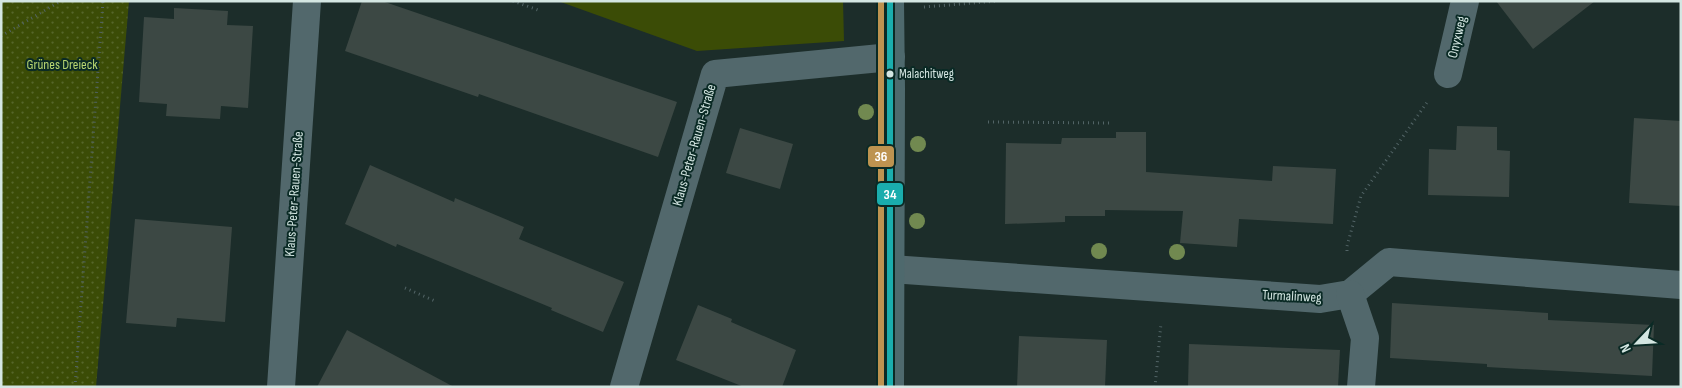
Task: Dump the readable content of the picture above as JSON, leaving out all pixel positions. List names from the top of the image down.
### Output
{
  "streets": {
    "street": ["Onyxweg", "Klaus-Peter-Rauen-Straße", "Turmalinweg"]
  },
  "parks": ["Grünes Dreieck"],
  "places": ["Malachitweg"],
  "lines": ["transit line 34", "transit line 36"],
  "north": "bottom left"
}
